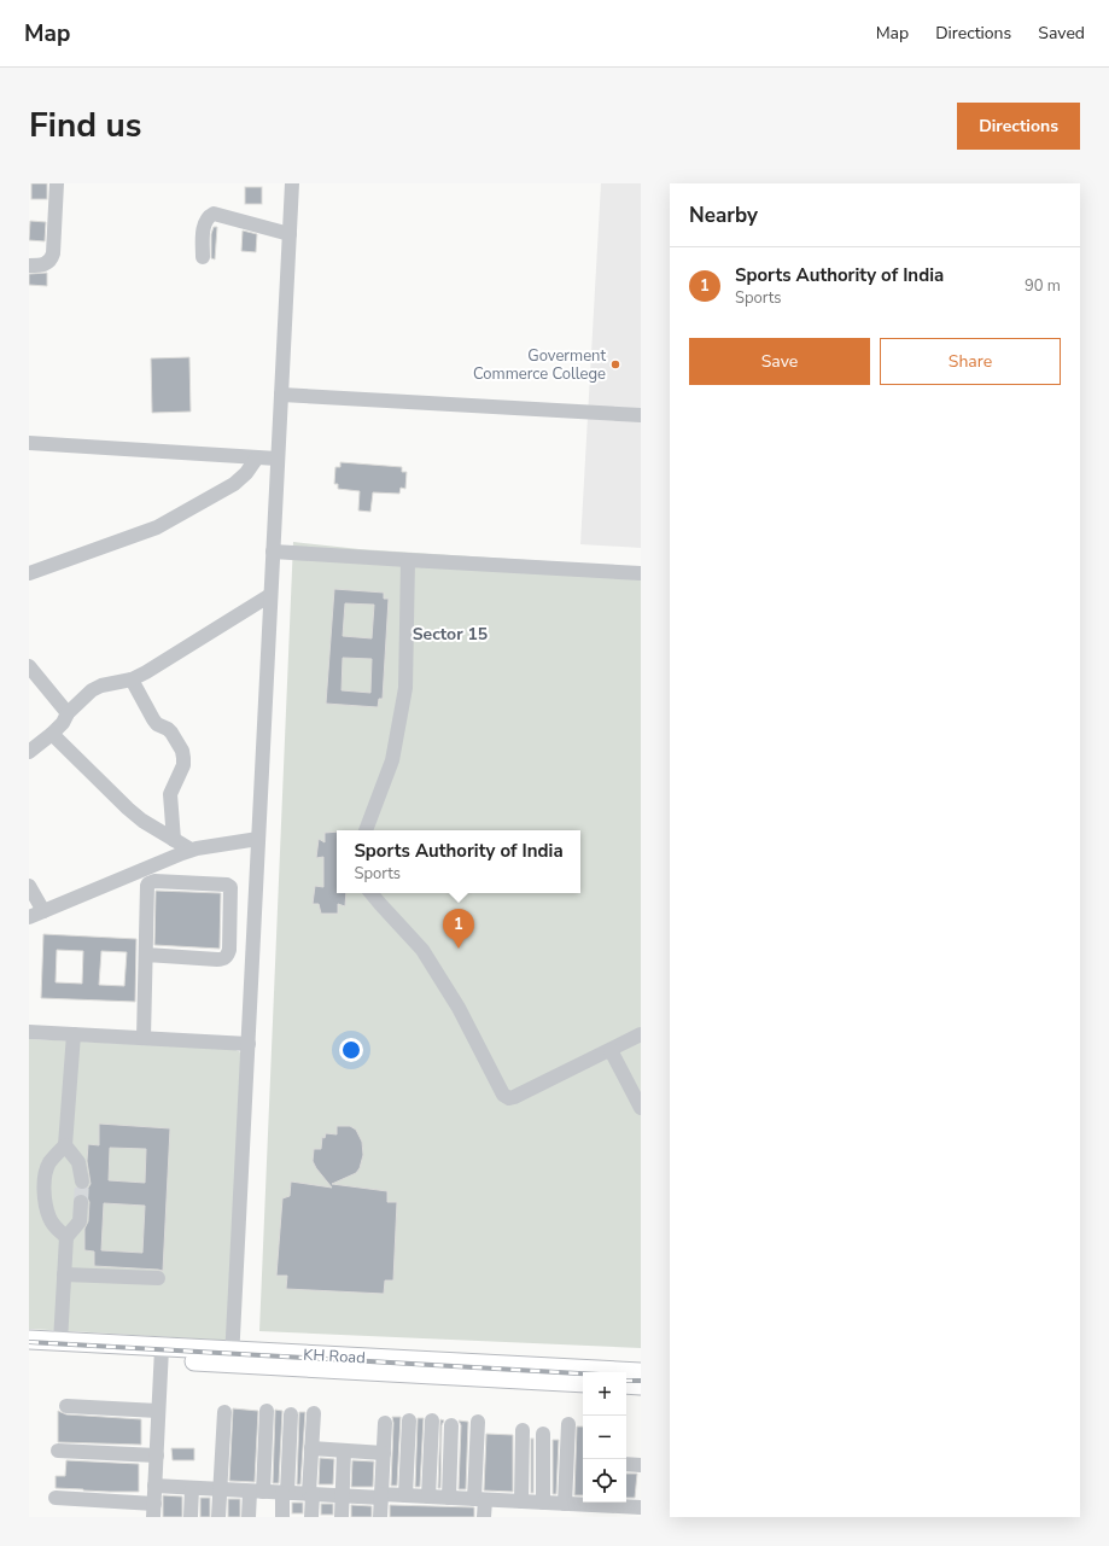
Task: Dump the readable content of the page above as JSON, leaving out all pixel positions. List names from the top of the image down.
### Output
{
  "streets": {
    "main road": ["KH Road"]
  },
  "districts": ["Sector 15"],
  "places": ["Goverment Commerce College"],
  "page": {
    "header": "Map",
    "nav": ["Map", "Directions", "Saved"],
    "title": "Find us",
    "buttons": [
      "Directions",
      ["Save", "Share"]
    ],
    "heading": "Nearby",
    "list": [
      {
        "mark": "1",
        "name": "Sports Authority of India",
        "note": "Sports",
        "value": "90 m"
      }
    ],
    "popup": ["Sports Authority of India", "Sports"],
    "pins": "1",
    "map_buttons": ["+", "−"]
  }
}
